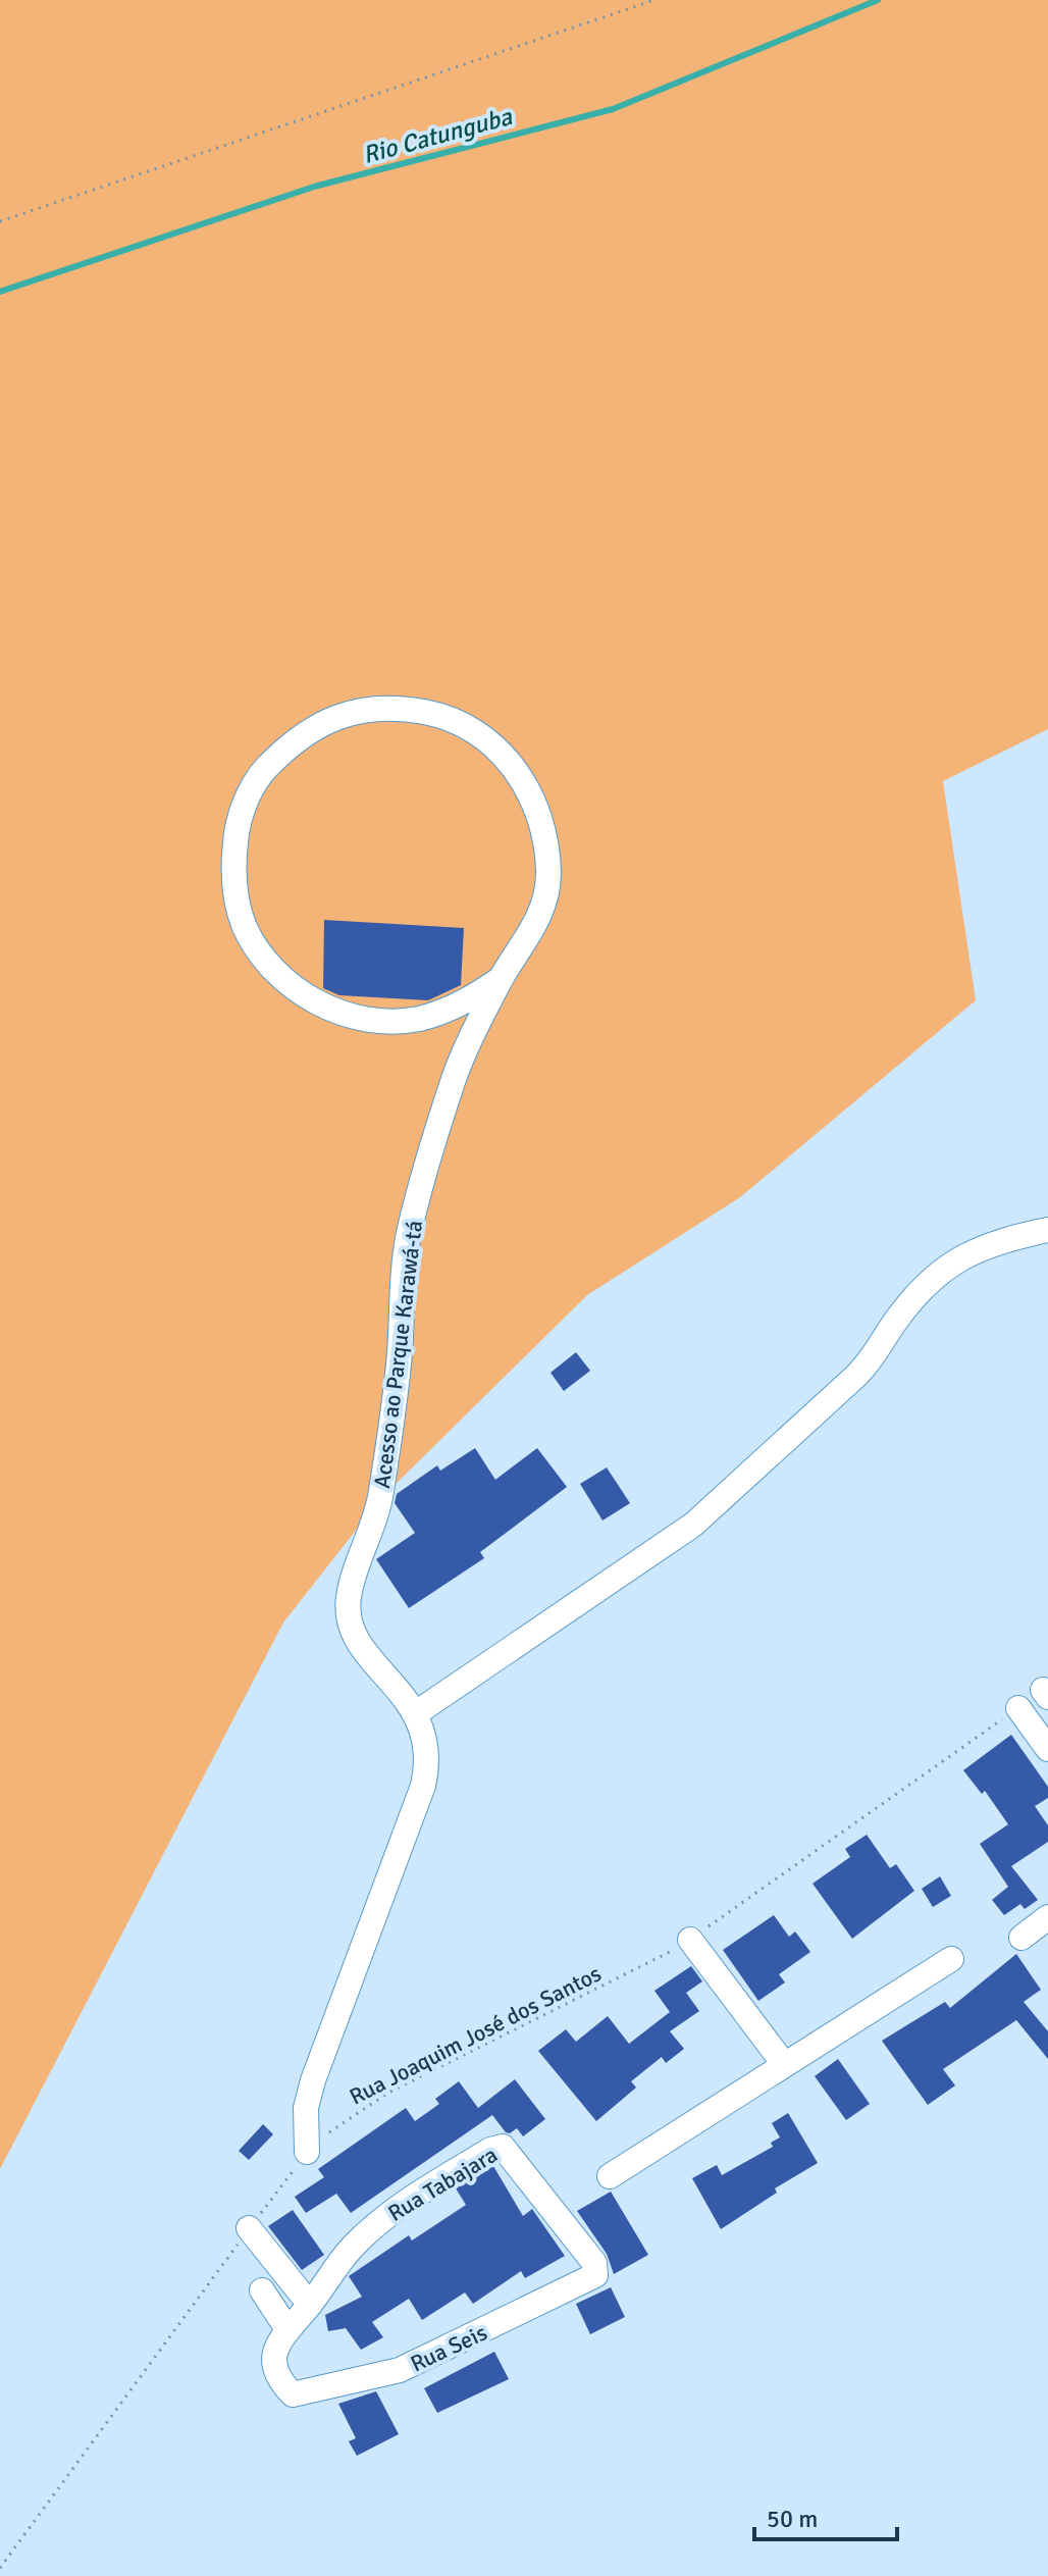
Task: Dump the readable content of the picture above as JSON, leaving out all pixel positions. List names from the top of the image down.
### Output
{
  "streets": {
    "street": ["Acesso ao Parque Karawá-tá", "Rua Tabajara", "Rua Seis"],
    "path": ["Rua Joaquim José dos Santos"]
  },
  "crossings": [
    ["Acesso ao Parque Karawá-tá", "Rua Joaquim José dos Santos"],
    ["Rua Tabajara", "Rua Seis"]
  ],
  "water": ["Rio Catunguba"],
  "scale_bar": "50 m"
}
